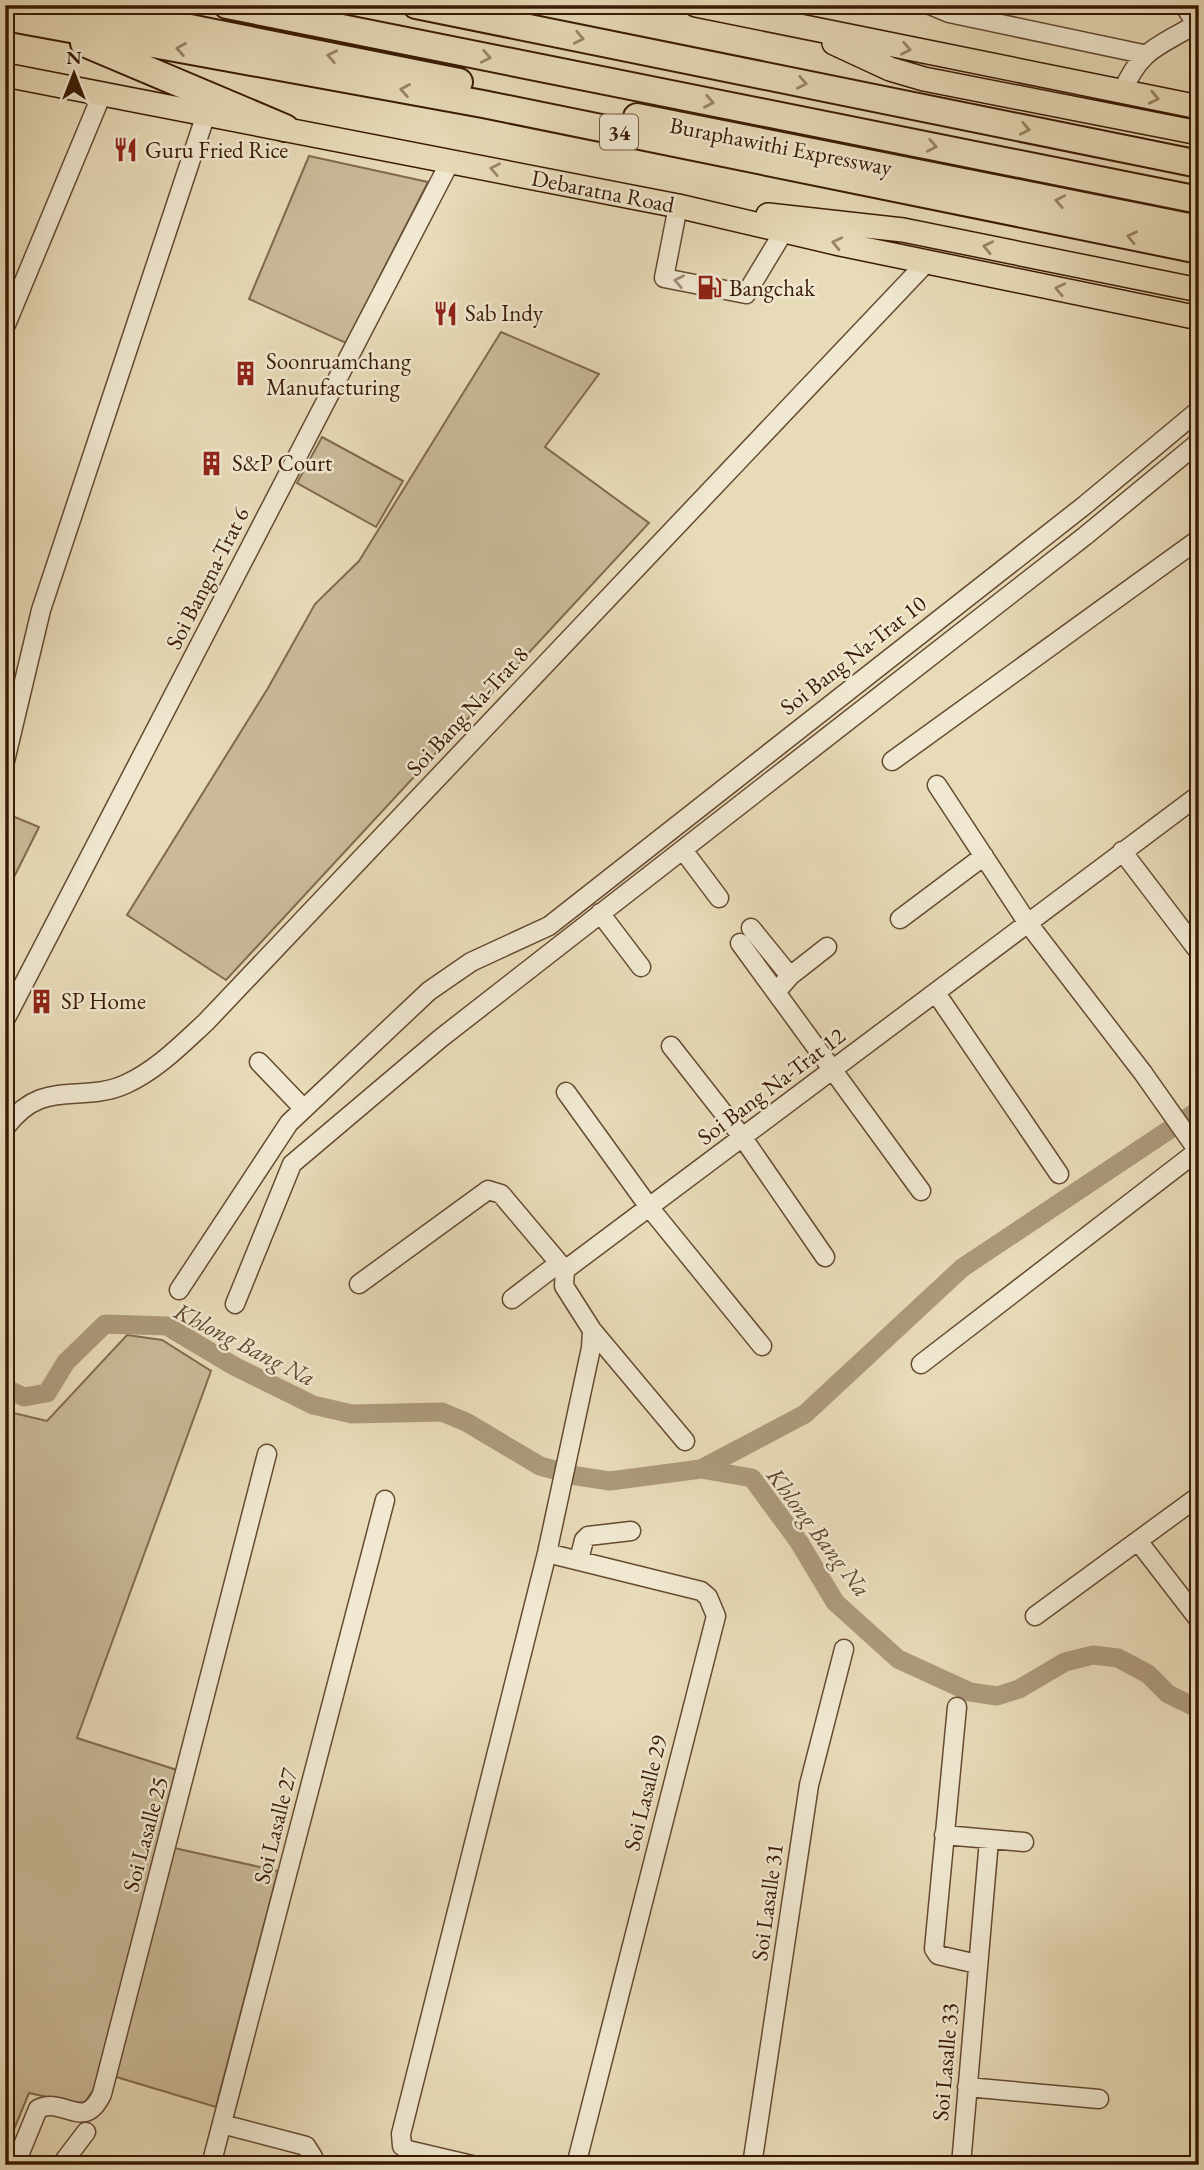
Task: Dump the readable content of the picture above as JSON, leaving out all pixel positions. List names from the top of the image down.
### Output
{
  "streets": {
    "highway": ["34", "Buraphawithi Expressway"],
    "main road": ["Debaratna Road"],
    "street": [
      "Soi Bangna-Trat 6",
      "Soi Bang Na-Trat 10",
      "Soi Bang Na-Trat 8",
      "Soi Bang Na-Trat 12",
      "Soi Lasalle 29",
      "Soi Lasalle 27",
      "Soi Lasalle 25",
      "Soi Lasalle 31",
      "Soi Lasalle 33"
    ]
  },
  "crossings": [
    ["Debaratna Road", "Soi Bangna-Trat 6"],
    ["Debaratna Road", "Soi Bang Na-Trat 8"]
  ],
  "water": ["Khlong Bang Na"],
  "places": {
    "restaurant": ["Guru Fried Rice", "Sab Indy"],
    "fuel station": ["Bangchak"],
    "building": ["Soonruamchang Manufacturing", "S&P Court", "SP Home"]
  },
  "north": "top"
}
